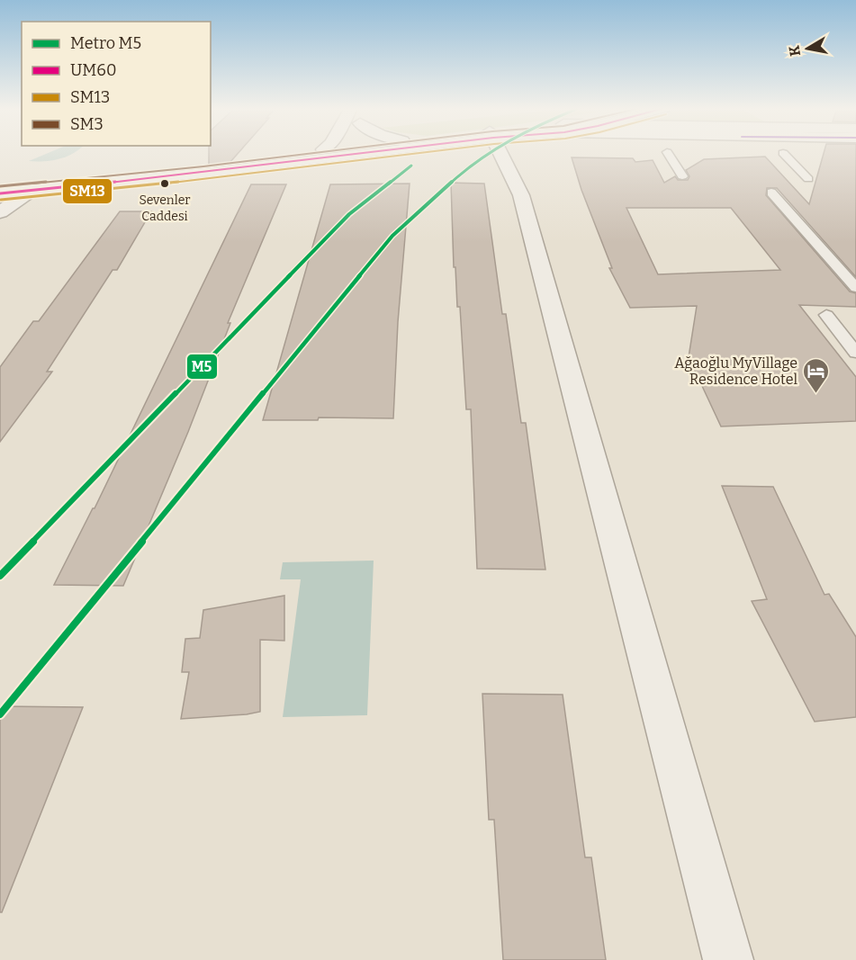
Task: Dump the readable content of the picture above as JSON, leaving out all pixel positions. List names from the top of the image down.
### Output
{
  "places": {
    "other": ["Sevenler Caddesi"],
    "hotel": ["Ağaoğlu MyVillage Residence Hotel"]
  },
  "lines": [
    "metro line M5",
    "transit line UM60",
    "transit line SM13",
    "transit line SM3"
  ],
  "legend": [
    "Metro M5",
    "UM60",
    "SM13",
    "SM3"
  ],
  "north": "left"
}
